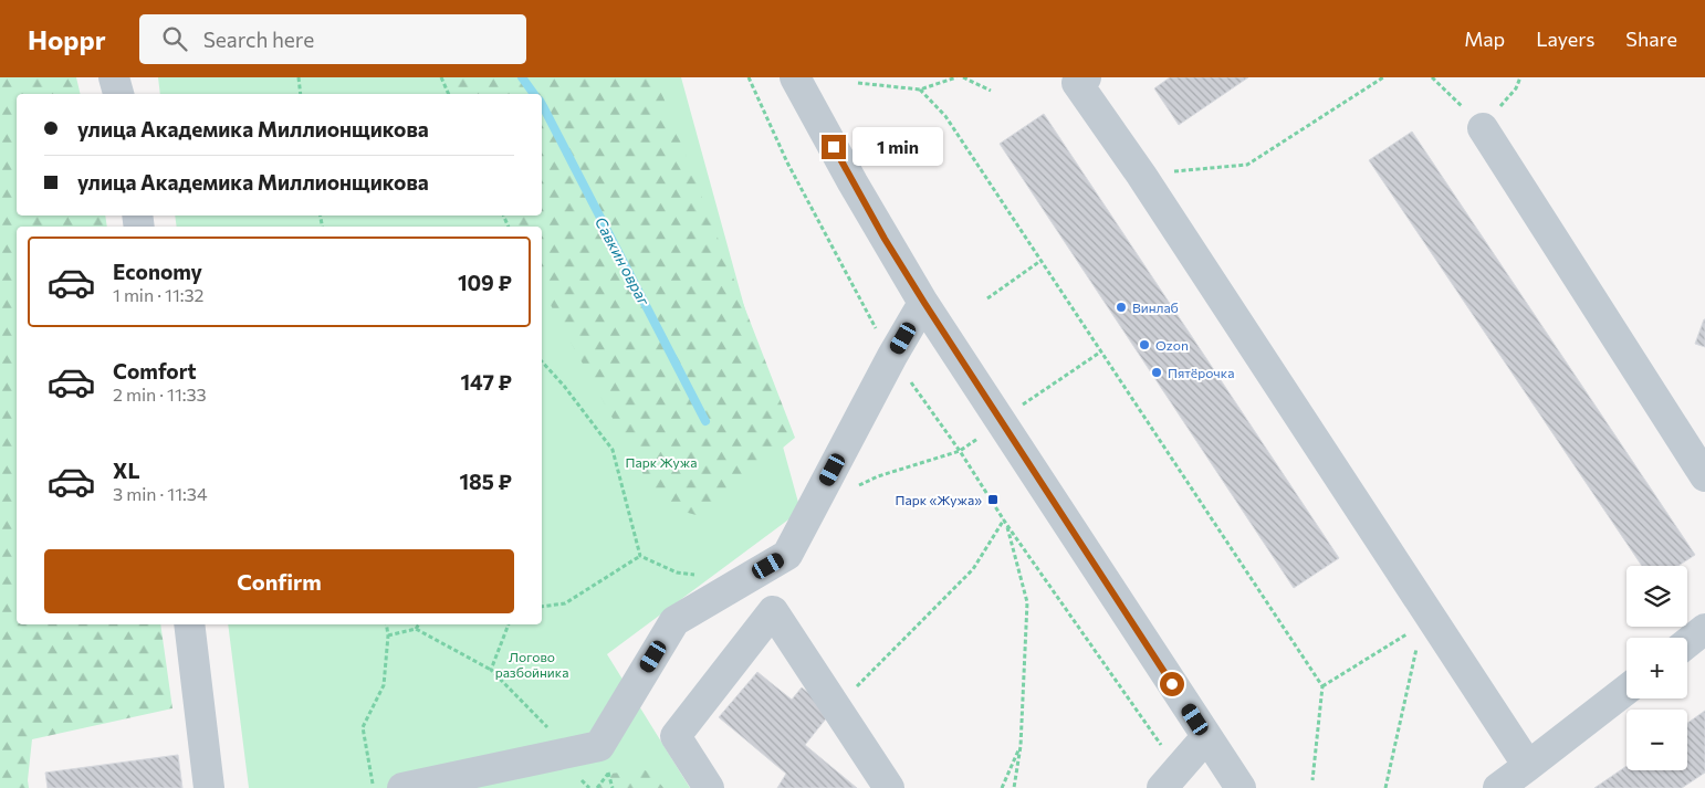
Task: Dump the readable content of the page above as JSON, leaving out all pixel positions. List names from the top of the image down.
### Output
{
  "water": ["Савкин овраг"],
  "parks": ["Парк Жужа", "Логово разбойника"],
  "places": {
    "other": ["Винлаб", "Ozon", "Пятёрочка"],
    "transit": ["Парк «Жужа»"]
  },
  "page": {
    "header": "Hoppr",
    "search": "Search here",
    "nav": ["Map", "Layers", "Share"],
    "banner": ["улица Академика Миллионщикова", "улица Академика Миллионщикова"],
    "bubble": "1 min",
    "list": [
      {
        "name": "Economy",
        "note": "1 min · 11:32",
        "value": "109 ₽"
      },
      {
        "name": "Comfort",
        "note": "2 min · 11:33",
        "value": "147 ₽"
      },
      {
        "name": "XL",
        "note": "3 min · 11:34",
        "value": "185 ₽"
      }
    ],
    "buttons": "Confirm",
    "map_buttons": ["+", "−"]
  }
}
